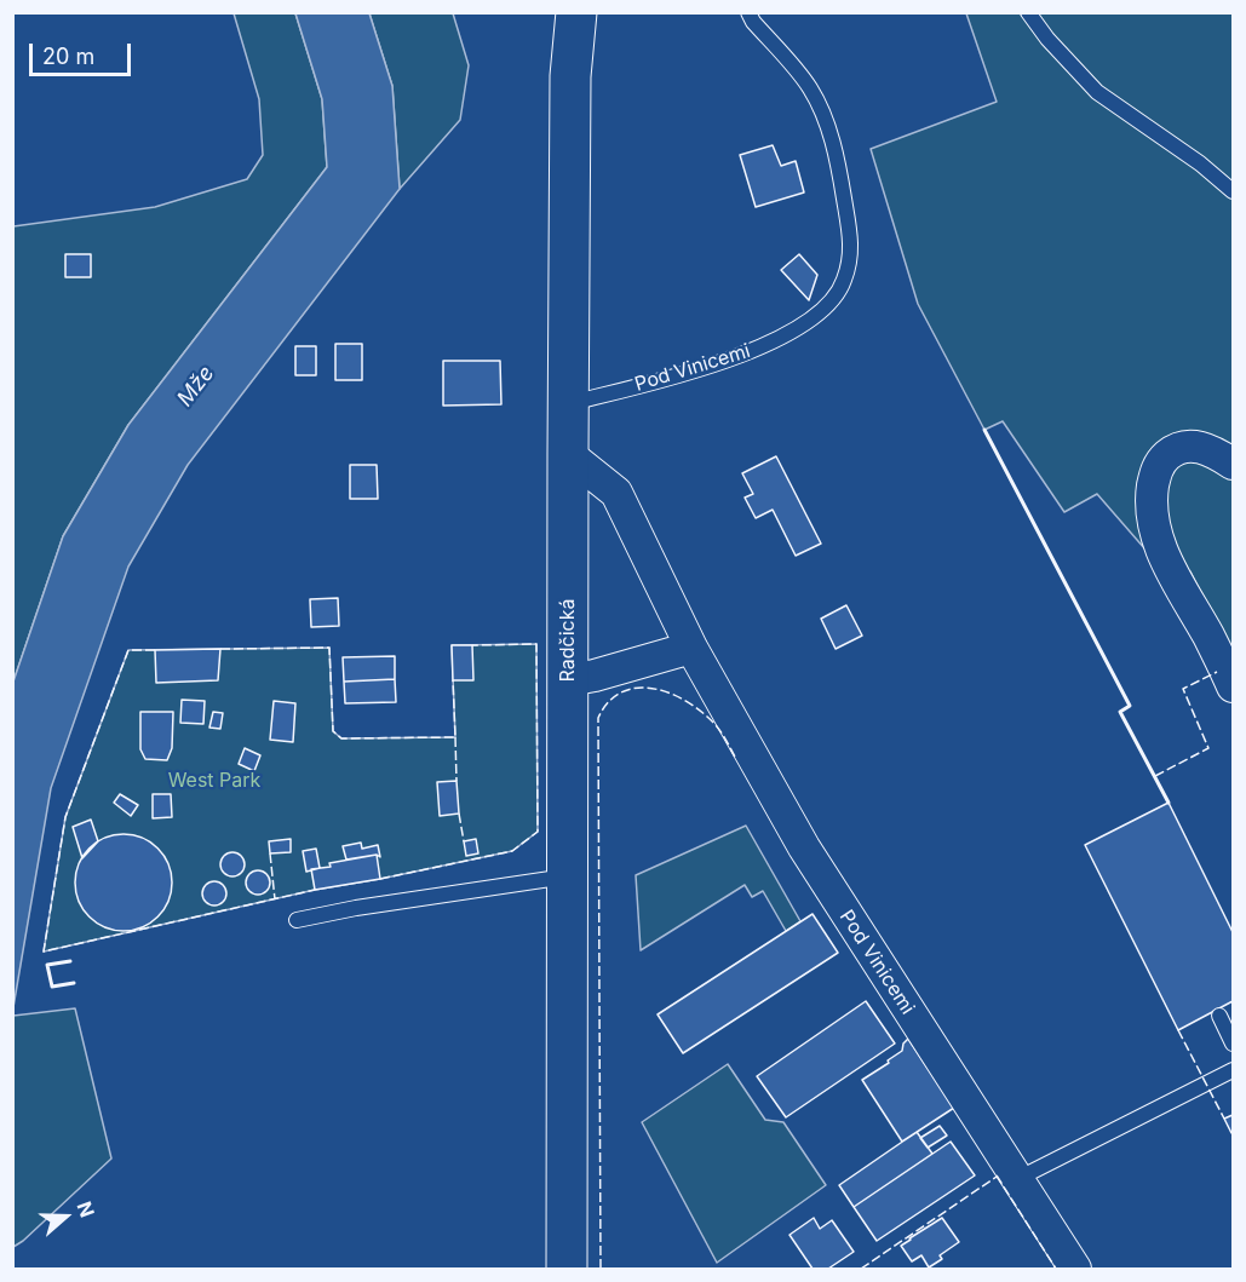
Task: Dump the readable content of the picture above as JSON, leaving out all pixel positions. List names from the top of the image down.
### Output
{
  "streets": {
    "street": ["Pod Vinicemi", "Radčická"]
  },
  "crossings": [
    ["Pod Vinicemi", "Radčická"]
  ],
  "water": ["Mže"],
  "parks": ["West Park"],
  "scale_bar": "20 m",
  "north": "right"
}
